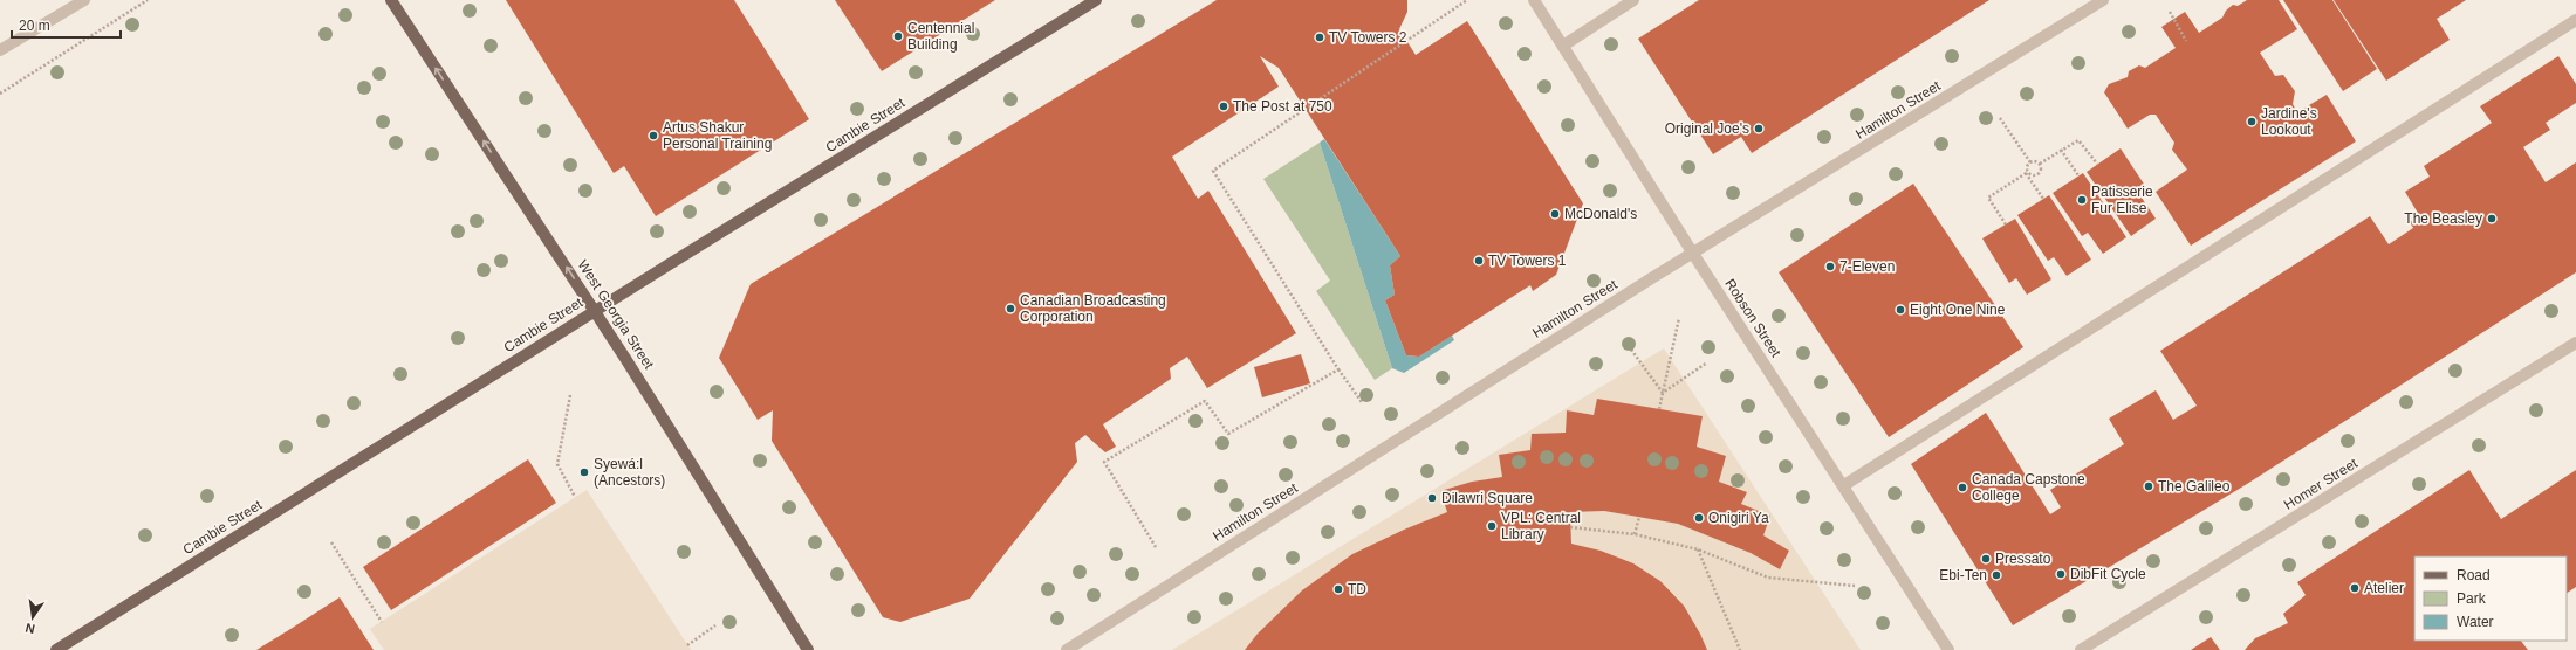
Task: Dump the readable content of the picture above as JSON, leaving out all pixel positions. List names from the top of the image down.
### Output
{
  "streets": {
    "main road": ["Cambie Street", "West Georgia Street"],
    "street": ["Hamilton Street", "Robson Street", "Homer Street"]
  },
  "crossings": [
    ["Hamilton Street", "Robson Street"],
    ["Cambie Street", "West Georgia Street"]
  ],
  "one_way": ["West Georgia Street"],
  "places": [
    "Centennial Building",
    "TV Towers 2",
    "The Post at 750",
    "Jardine's Lookout",
    "Original Joe's",
    "Artus Shakur Personal Training",
    "Patisserie Fur Elise",
    "McDonald's",
    "The Beasley",
    "TV Towers 1",
    "7-Eleven",
    "Canadian Broadcasting Corporation",
    "Eight One Nine",
    "Syewá:l (Ancestors)",
    "The Galileo",
    "Canada Capstone College",
    "Dilawri Square",
    "Onigiri Ya",
    "VPL: Central Library",
    "Pressato",
    "DibFit Cycle",
    "Ebi-Ten",
    "Atelier",
    "TD"
  ],
  "legend": ["Road", "Park", "Water"],
  "scale_bar": "20 m",
  "north": "bottom"
}
